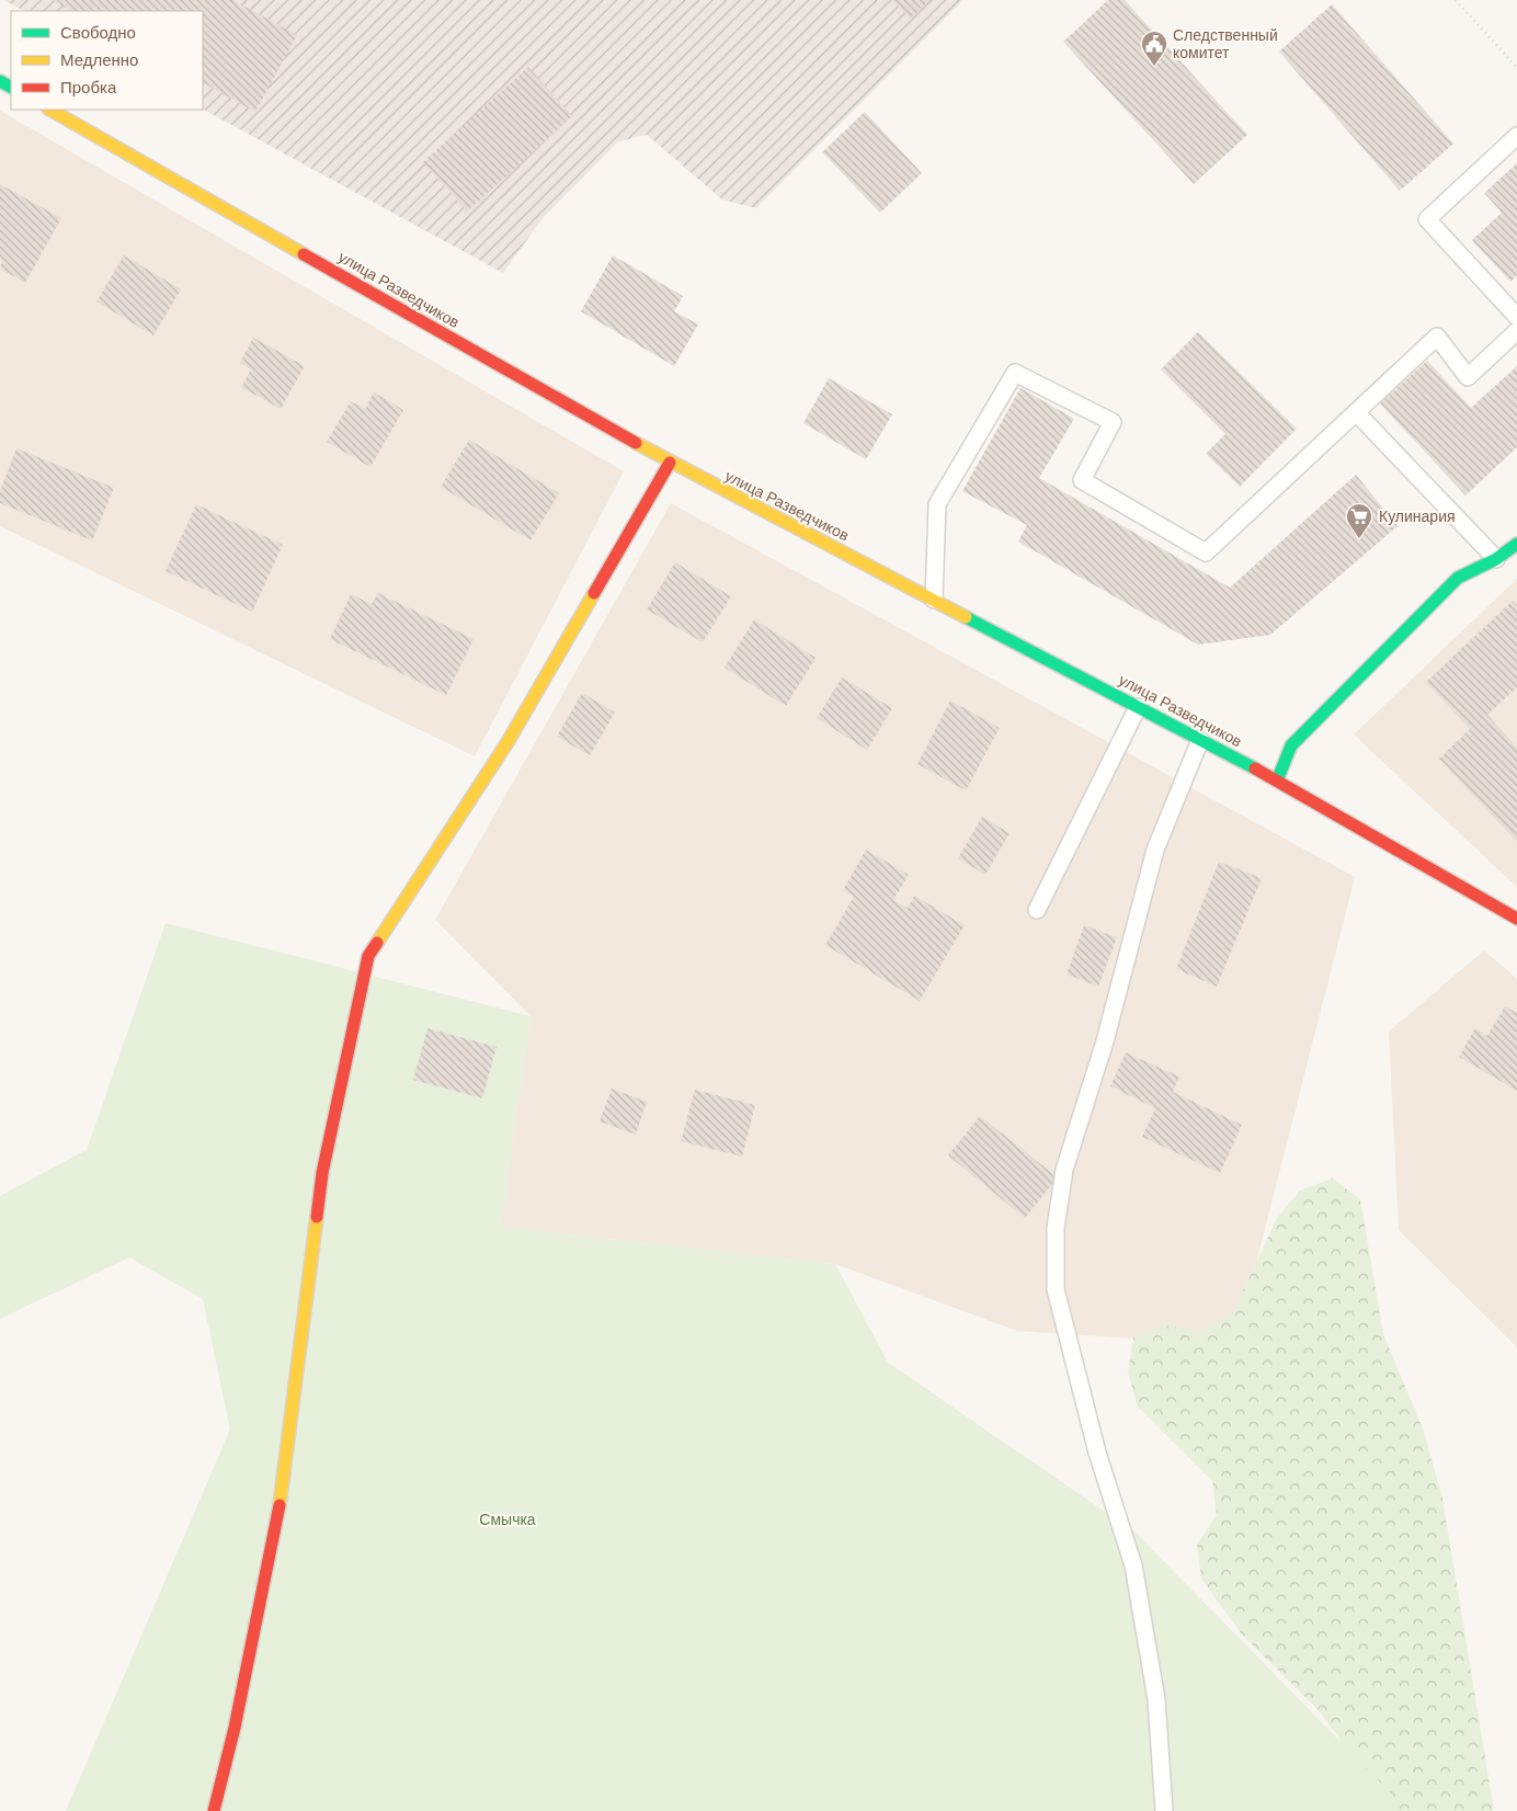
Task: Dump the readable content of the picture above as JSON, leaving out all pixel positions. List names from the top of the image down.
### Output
{
  "streets": {
    "street": ["улица Разведчиков"]
  },
  "parks": ["Смычка"],
  "places": {
    "public building": ["Следственный комитет"],
    "supermarket": ["Кулинария"]
  },
  "legend": ["Свободно", "Медленно", "Пробка"]
}
